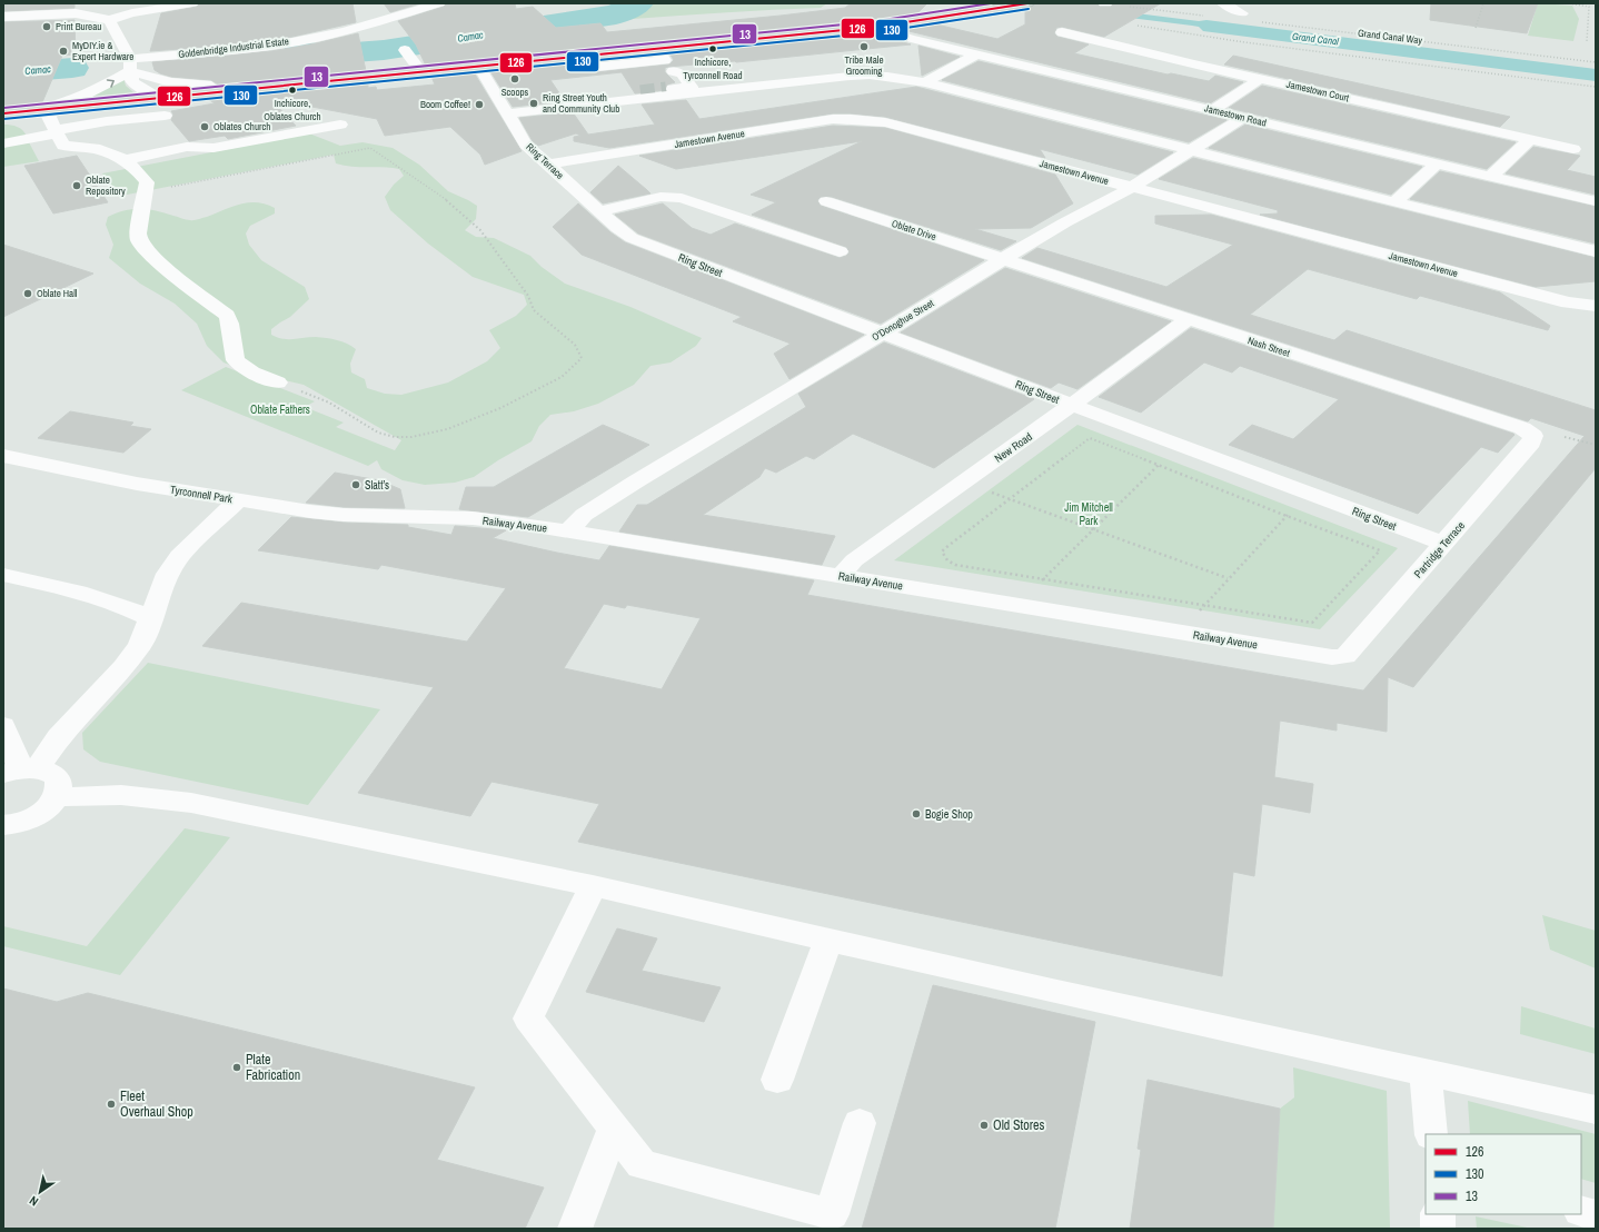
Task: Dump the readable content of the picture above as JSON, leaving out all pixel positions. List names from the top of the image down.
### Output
{
  "streets": {
    "street": [
      "Goldenbridge Industrial Estate",
      "Jamestown Court",
      "Jamestown Road",
      "Jamestown Avenue",
      "Ring Terrace",
      "Oblate Drive",
      "Ring Street",
      "O'Donoghue Street",
      "Nash Street",
      "New Road",
      "Tyrconnell Park",
      "Railway Avenue",
      "Partridge Terrace"
    ],
    "path": ["Grand Canal Way"]
  },
  "crossings": [
    ["Jamestown Road", "O'Donoghue Street"],
    ["Jamestown Avenue", "Ring Terrace"],
    ["Jamestown Avenue", "O'Donoghue Street"],
    ["Ring Terrace", "Ring Street"],
    ["Oblate Drive", "O'Donoghue Street"],
    ["Oblate Drive", "Nash Street"],
    ["Ring Street", "O'Donoghue Street"],
    ["Ring Street", "New Road"],
    ["Ring Street", "Partridge Terrace"],
    ["O'Donoghue Street", "Nash Street"],
    ["O'Donoghue Street", "Railway Avenue"],
    ["Nash Street", "New Road"],
    ["Nash Street", "Partridge Terrace"],
    ["New Road", "Railway Avenue"],
    ["Tyrconnell Park", "Railway Avenue"],
    ["Railway Avenue", "Partridge Terrace"]
  ],
  "water": ["Camac", "Grand Canal"],
  "parks": ["Oblate Fathers", "Jim Mitchell Park"],
  "places": [
    "Print Bureau",
    "Tribe Male Grooming",
    "Inchicore, Tyrconnell Road",
    "MyDIY.ie & Expert Hardware",
    "Scoops",
    "Inchicore, Oblates Church",
    "Ring Street Youth and Community Club",
    "Boom Coffee!",
    "Oblates Church",
    "Oblate Repository",
    "Oblate Hall",
    "Slatt’s",
    "Bogie Shop",
    "Plate Fabrication",
    "Fleet Overhaul Shop",
    "Old Stores"
  ],
  "lines": ["transit line 126", "transit line 13", "transit line 130"],
  "legend": ["126", "130", "13"],
  "north": "bottom left"
}
